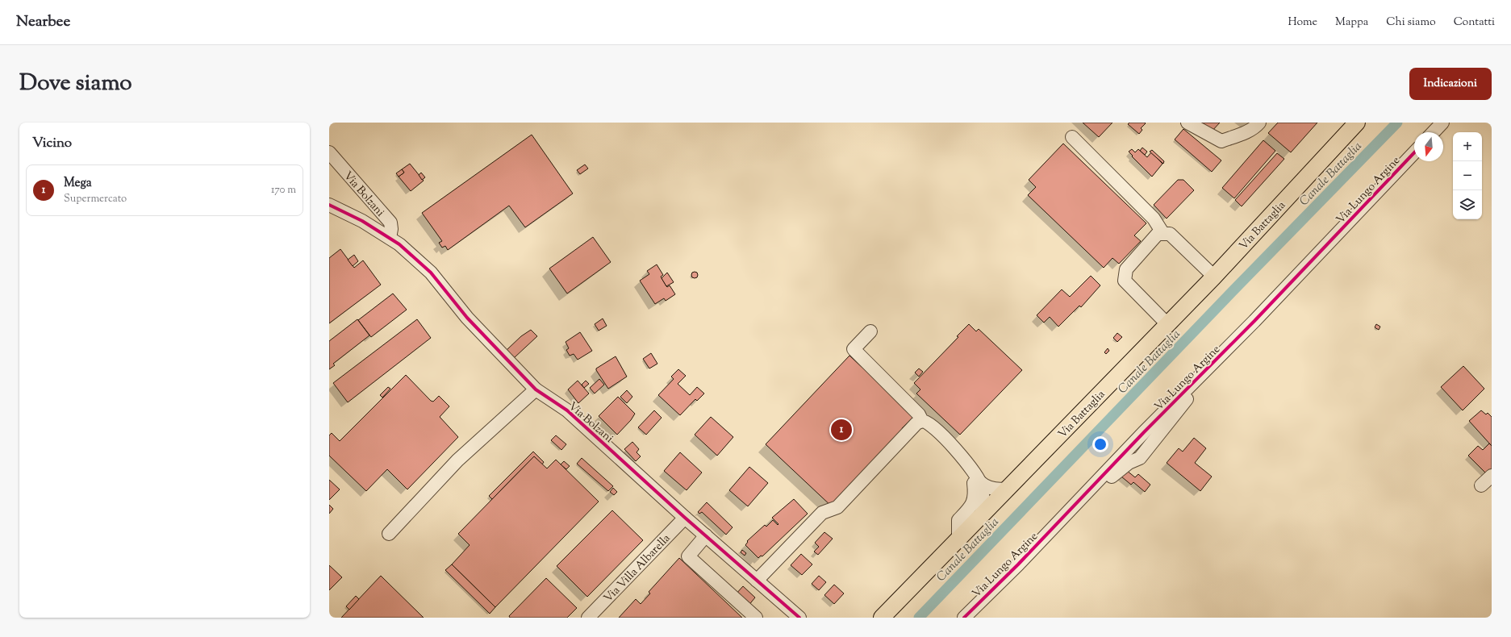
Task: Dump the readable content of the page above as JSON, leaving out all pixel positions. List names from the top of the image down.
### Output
{
  "streets": {
    "main road": ["Via Battaglia"],
    "street": ["Via Lungo Argine", "Via Bolzani", "Via Villa Albarella"]
  },
  "crossings": [
    ["Via Bolzani", "Via Villa Albarella"]
  ],
  "water": ["Canale Battaglia"],
  "north": "bottom",
  "page": {
    "header": "Nearbee",
    "nav": [
      "Home",
      "Mappa",
      "Chi siamo",
      "Contatti"
    ],
    "title": "Dove siamo",
    "buttons": "Indicazioni",
    "heading": "Vicino",
    "map_buttons": ["+", "−"],
    "list": [
      {
        "mark": "1",
        "name": "Mega",
        "note": "Supermercato",
        "value": "170 m"
      }
    ],
    "pins": "1"
  }
}
